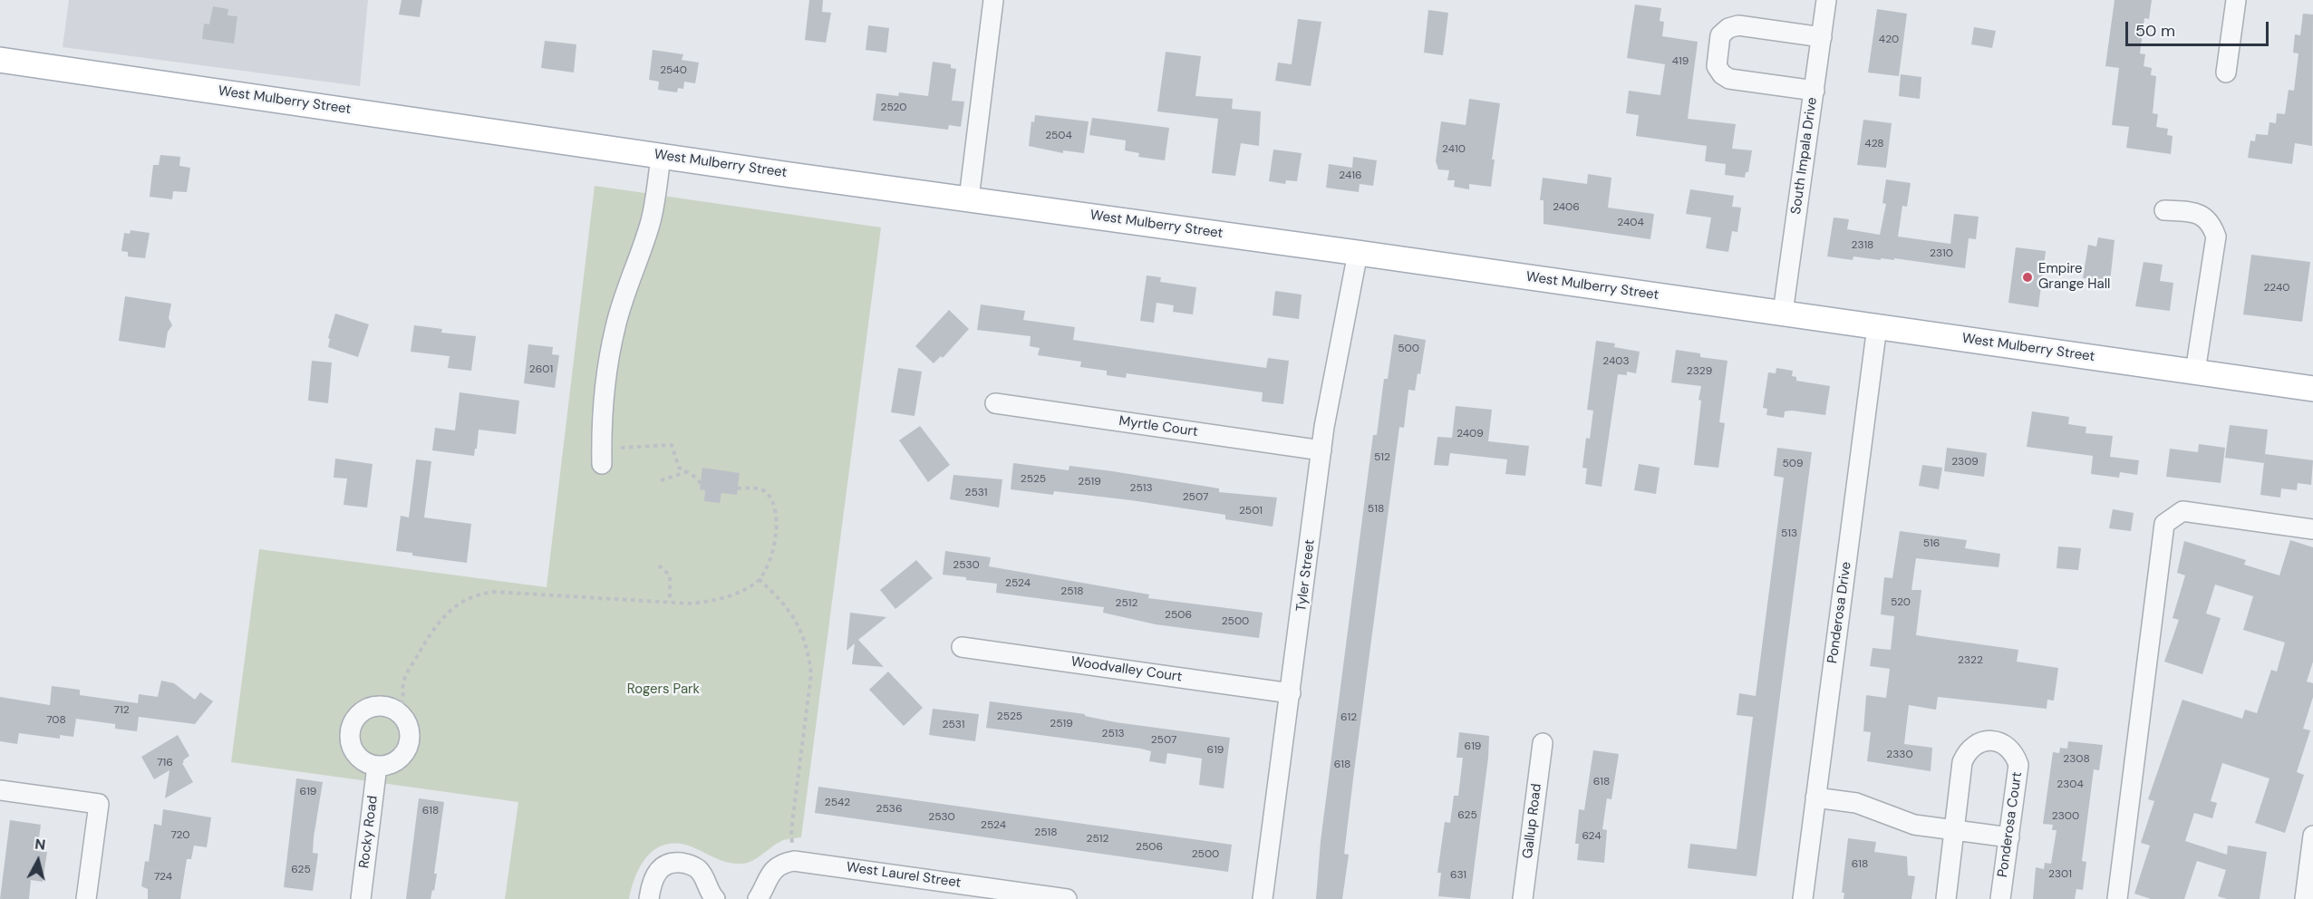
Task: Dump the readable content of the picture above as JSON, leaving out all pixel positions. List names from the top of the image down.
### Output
{
  "streets": {
    "main road": ["West Mulberry Street"],
    "street": [
      "South Impala Drive",
      "Myrtle Court",
      "Tyler Street",
      "Ponderosa Drive",
      "Woodvalley Court",
      "Gallup Road",
      "Ponderosa Court",
      "Rocky Road",
      "West Laurel Street"
    ]
  },
  "crossings": [
    ["West Mulberry Street", "South Impala Drive"],
    ["West Mulberry Street", "Tyler Street"],
    ["West Mulberry Street", "Ponderosa Drive"],
    ["Myrtle Court", "Tyler Street"],
    ["Tyler Street", "Woodvalley Court"]
  ],
  "parks": ["Rogers Park"],
  "places": ["Empire Grange Hall"],
  "house_numbers": [
    "420",
    "419",
    "2540",
    "2520",
    "2504",
    "428",
    "2410",
    "2416",
    "2406",
    "2404",
    "2318",
    "2310",
    "2240",
    "500",
    "2403",
    "2601",
    "2329",
    "2409",
    "512",
    "2309",
    "509",
    "2525",
    "2519",
    "2513",
    "2531",
    "2507",
    "518",
    "2501",
    "513",
    "516",
    "2530",
    "2524",
    "2518",
    "520",
    "2512",
    "2506",
    "2500",
    "2322",
    "712",
    "2525",
    "612",
    "708",
    "2519",
    "2531",
    "2513",
    "2507",
    "619",
    "619",
    "2330",
    "2308",
    "716",
    "618",
    "618",
    "2304",
    "619",
    "2542",
    "2536",
    "618",
    "625",
    "2300",
    "2530",
    "2524",
    "2518",
    "720",
    "624",
    "2512",
    "2506",
    "2500",
    "618",
    "625",
    "2301",
    "631",
    "724"
  ],
  "scale_bar": "50 m",
  "north": "top"
}
